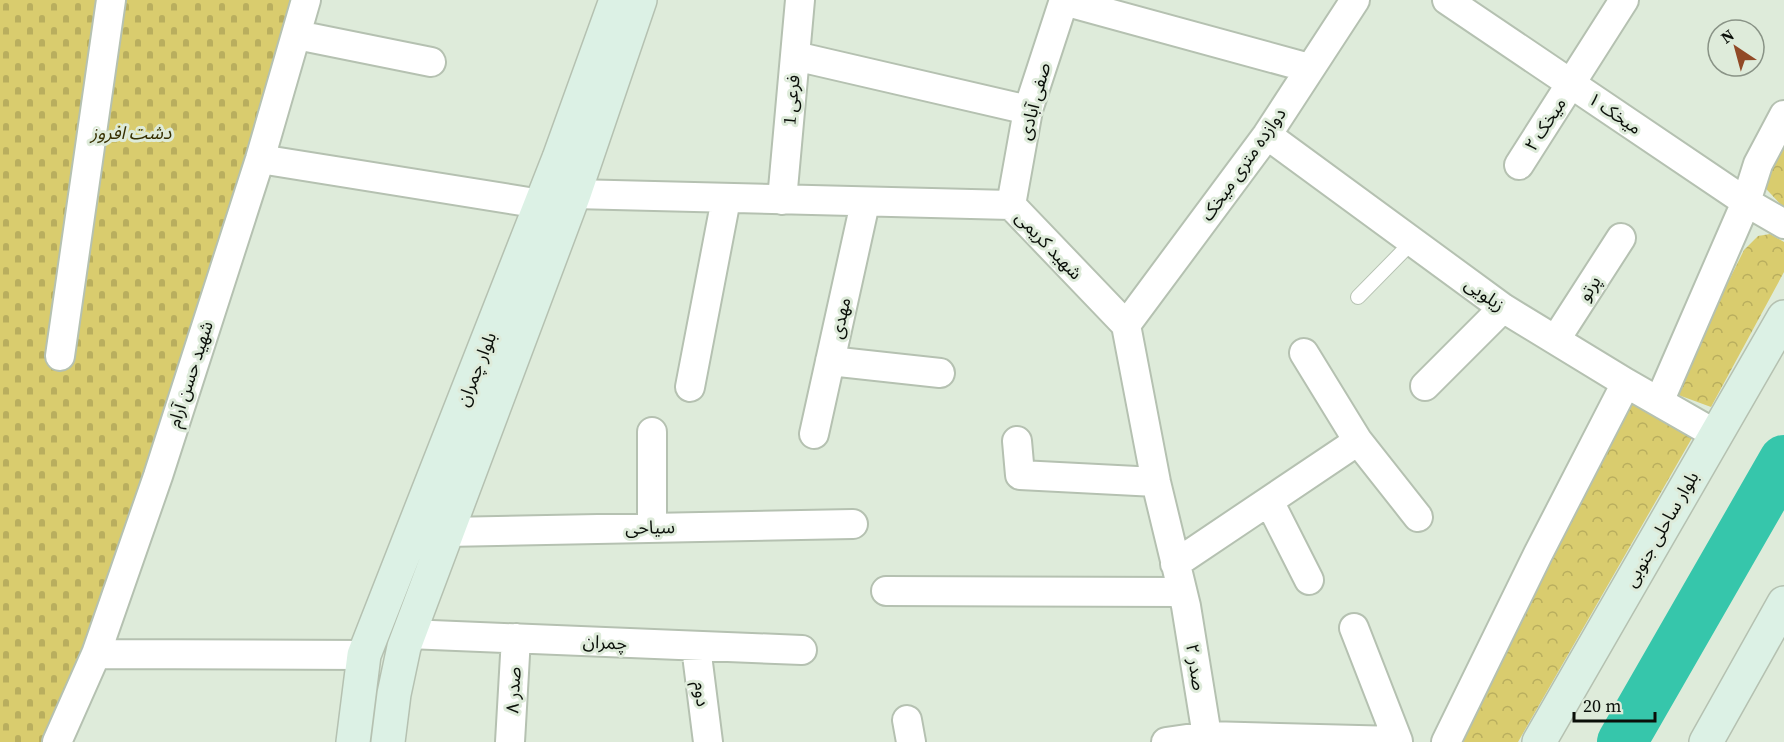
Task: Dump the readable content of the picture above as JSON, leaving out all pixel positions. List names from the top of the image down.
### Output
{
  "streets": {
    "main road": ["بلوار چمران", "بلوار ساحلی جنوبی"],
    "street": [
      "فرعی 1",
      "صفی آبادی",
      "میخک ۱",
      "میخک ۲",
      "دوازده متری میخک",
      "شهید کریمی",
      "پرتو",
      "زیلویی",
      "مهدی",
      "شهید حسن آرام",
      "سیاحی",
      "چمران",
      "صدر ۲",
      "صدر ۸",
      "دوم"
    ]
  },
  "crossings": [
    ["فرعی 1", "شهید کریمی"],
    ["صفی آبادی", "شهید کریمی"],
    ["میخک ۱", "میخک ۲"],
    ["دوازده متری میخک", "شهید کریمی"],
    ["دوازده متری میخک", "زیلویی"],
    ["شهید کریمی", "مهدی"],
    ["شهید کریمی", "بلوار چمران"],
    ["پرتو", "زیلویی"],
    ["زیلویی", "بلوار ساحلی جنوبی"],
    ["بلوار چمران", "سیاحی"],
    ["بلوار چمران", "چمران"],
    ["چمران", "صدر ۸"],
    ["چمران", "دوم"]
  ],
  "parks": ["دشت افروز"],
  "scale_bar": "20 m",
  "north": "top left"
}
